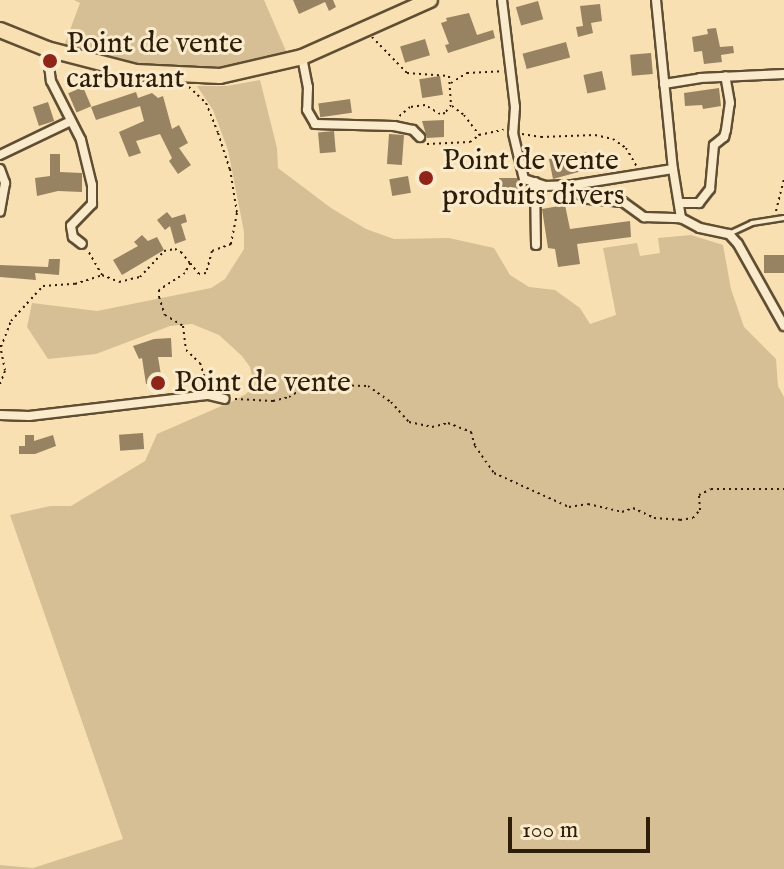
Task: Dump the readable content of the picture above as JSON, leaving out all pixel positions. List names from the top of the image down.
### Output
{
  "places": ["Point de vente carburant", "Point de vente produits divers", "Point de vente"],
  "scale_bar": "100 m"
}
